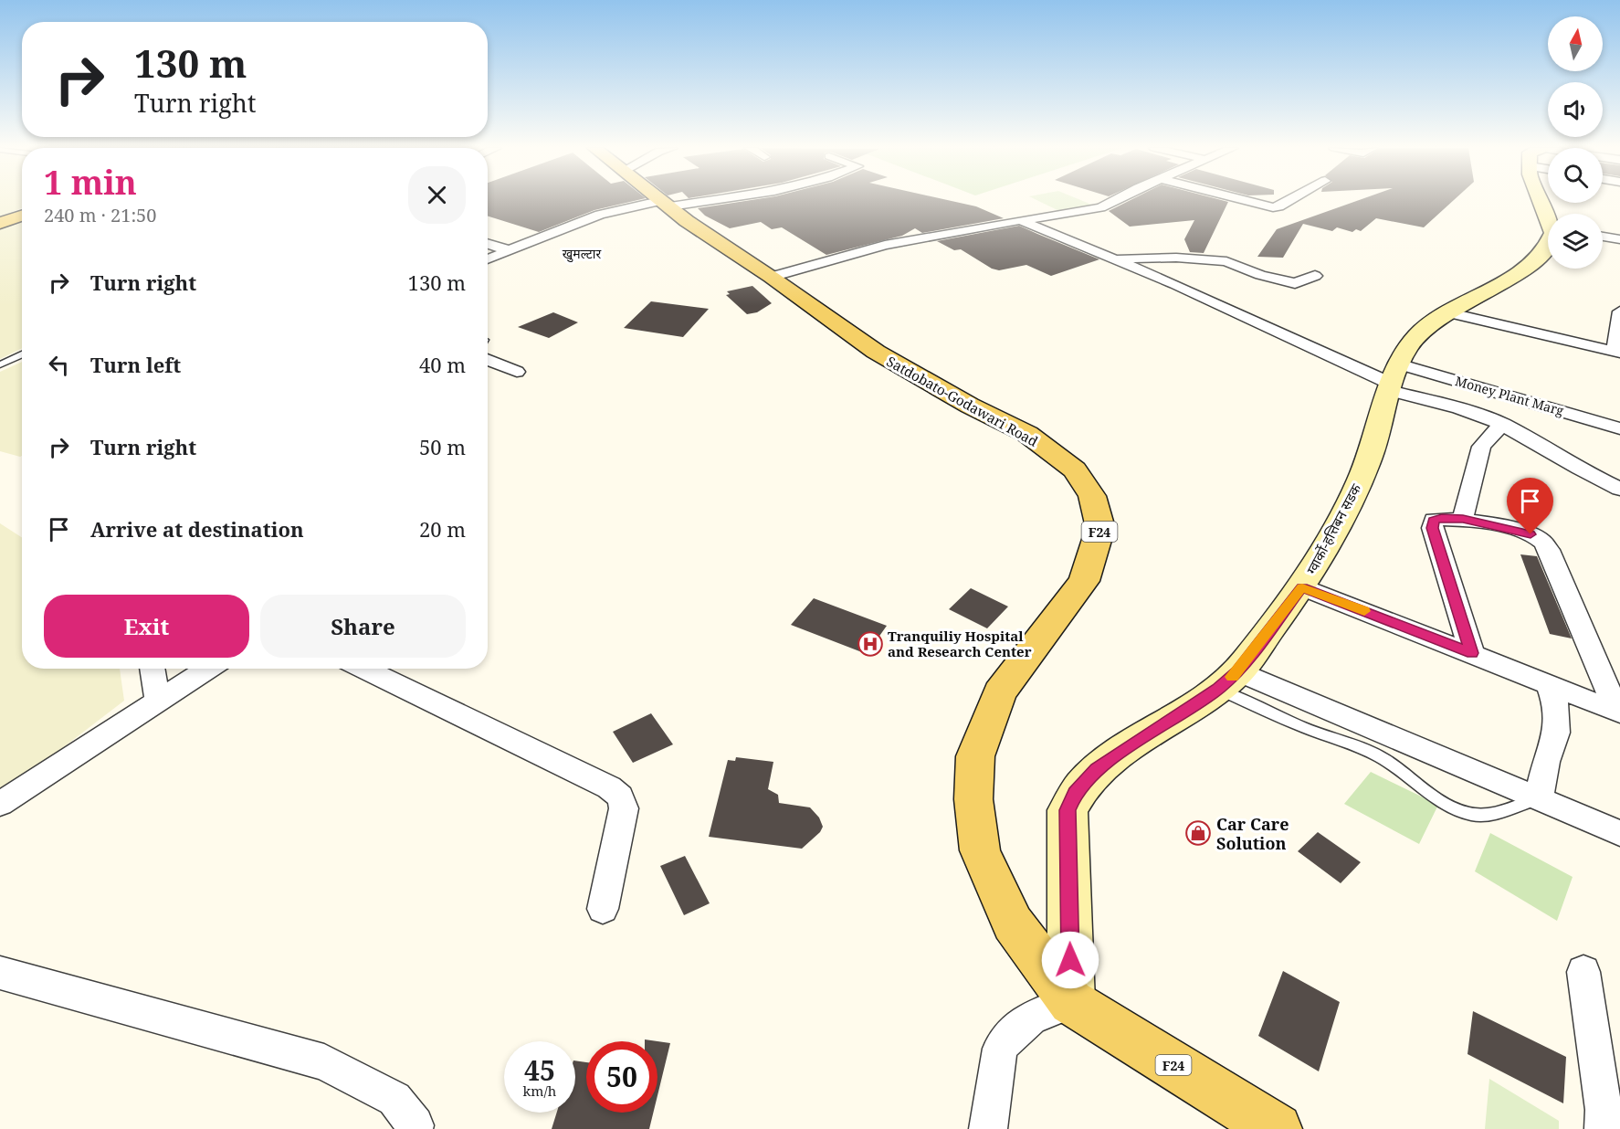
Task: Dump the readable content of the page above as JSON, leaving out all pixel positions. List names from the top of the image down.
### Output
{
  "streets": {
    "main road": ["Satdobato-Godawari Road", "ग्वार्को-हत्तिबन सडक", "F24"],
    "street": ["Money Plant Marg"]
  },
  "crossings": [
    ["Money Plant Marg", "ग्वार्को-हत्तिबन सडक"],
    ["Satdobato-Godawari Road", "ग्वार्को-हत्तिबन सडक"]
  ],
  "districts": ["खुमल्टार"],
  "places": {
    "hospital": ["Tranquiliy Hospital and Research Center"],
    "shop": ["Car Care Solution"]
  },
  "north": "top",
  "page": {
    "turn": ["130 m", "Turn right"],
    "heading": ["1 min", "240 m · 21:50"],
    "list": [
      {
        "name": "Turn right",
        "value": "130 m"
      },
      {
        "name": "Turn left",
        "value": "40 m"
      },
      {
        "name": "Turn right",
        "value": "50 m"
      },
      {
        "name": "Arrive at destination",
        "value": "20 m"
      }
    ],
    "buttons": ["Exit", "Share"],
    "speed": "45 km/h",
    "limit": "50"
  }
}
